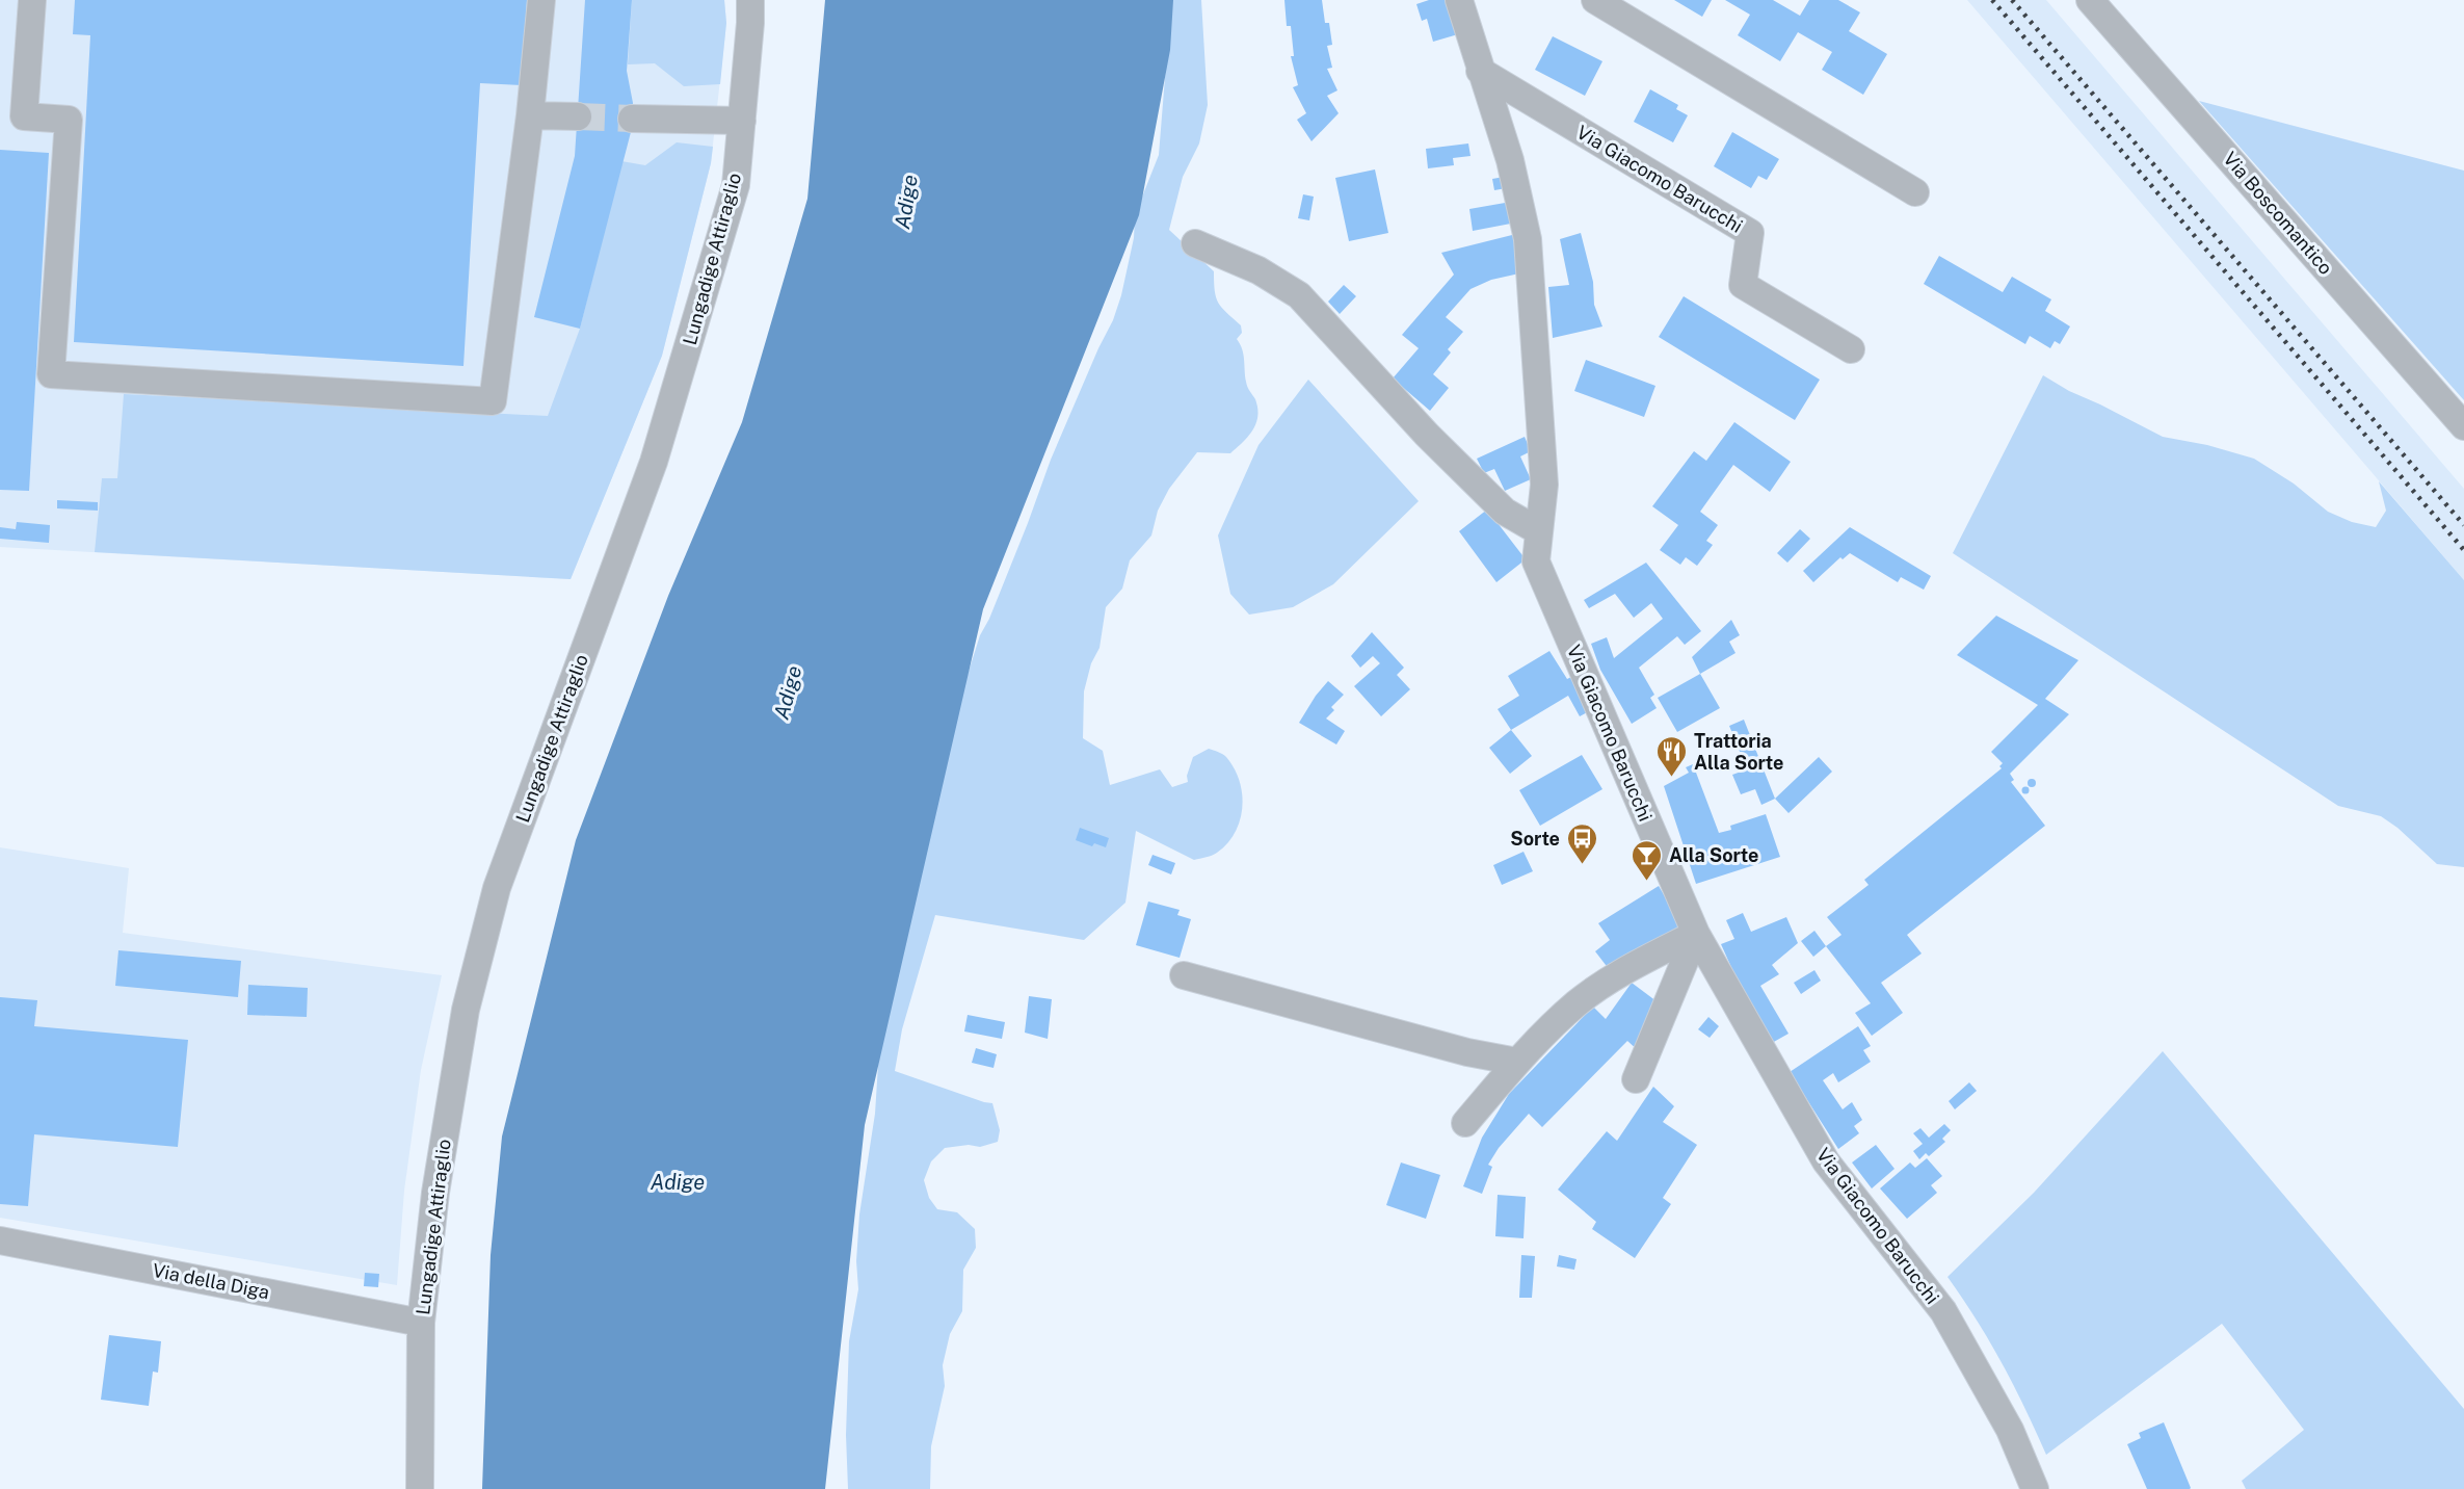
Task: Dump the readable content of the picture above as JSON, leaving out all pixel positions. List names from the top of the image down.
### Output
{
  "streets": {
    "street": [
      "Via Giacomo Barucchi",
      "Via Boscomantico",
      "Lungadige Attiraglio",
      "Via della Diga"
    ]
  },
  "crossings": [
    ["Lungadige Attiraglio", "Via della Diga"]
  ],
  "water": ["Adige"],
  "places": {
    "restaurant": ["Trattoria Alla Sorte"],
    "bus stop": ["Sorte"],
    "bar": ["Alla Sorte"]
  }
}
